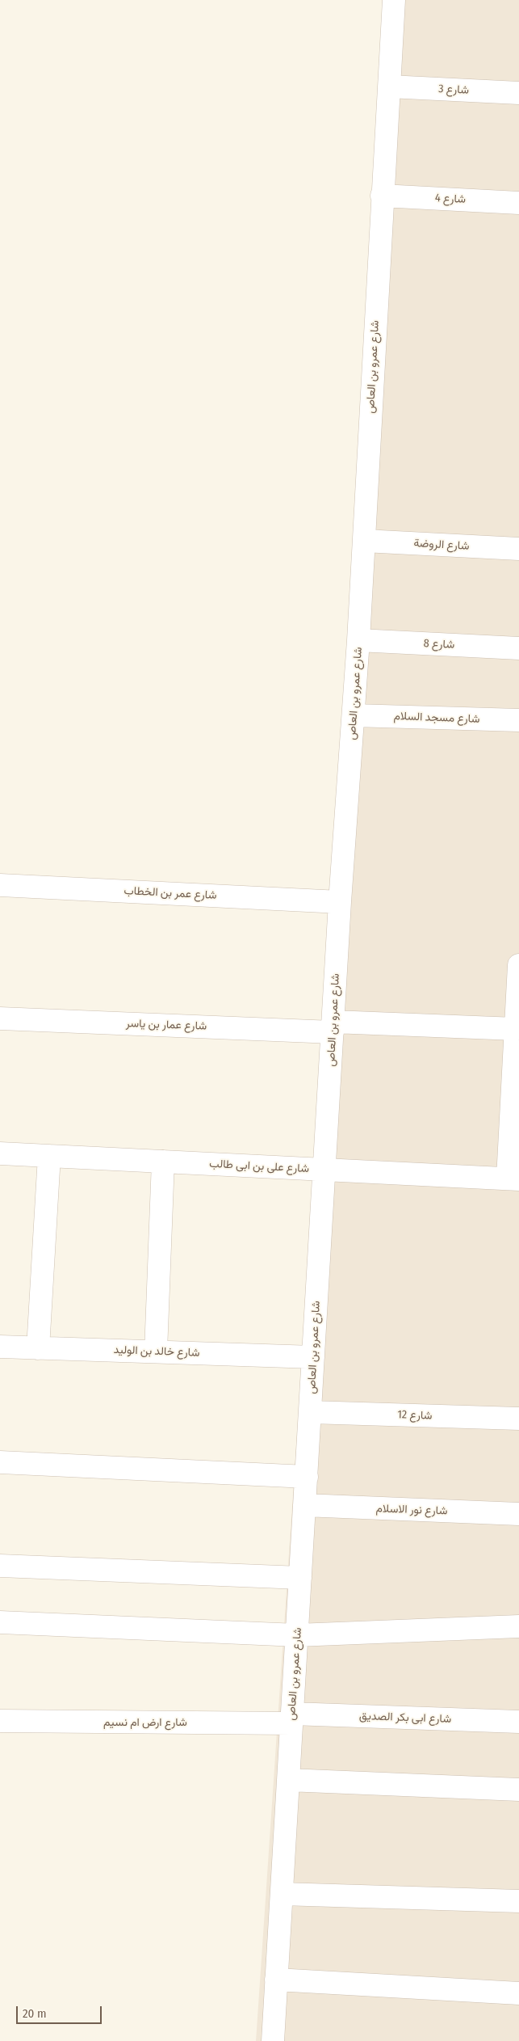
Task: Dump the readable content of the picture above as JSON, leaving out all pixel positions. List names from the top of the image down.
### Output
{
  "streets": {
    "street": [
      "شارع 3",
      "شارع 4",
      "شارع عمرو بن العاص",
      "شارع الروضة",
      "شارع 8",
      "شارع مسجد السلام",
      "شارع عمر بن الخطاب",
      "شارع عمار بن ياسر",
      "شارع على بن ابى طالب",
      "شارع خالد بن الوليد",
      "شارع 12",
      "شارع نور الاسلام",
      "شارع ابى بكر الصديق",
      "شارع ارض ام نسيم"
    ]
  },
  "crossings": [
    ["شارع 3", "شارع عمرو بن العاص"],
    ["شارع 4", "شارع عمرو بن العاص"],
    ["شارع عمرو بن العاص", "شارع الروضة"],
    ["شارع عمرو بن العاص", "شارع 8"],
    ["شارع عمرو بن العاص", "شارع مسجد السلام"],
    ["شارع عمرو بن العاص", "شارع عمر بن الخطاب"],
    ["شارع عمرو بن العاص", "شارع عمار بن ياسر"],
    ["شارع عمرو بن العاص", "شارع على بن ابى طالب"],
    ["شارع عمرو بن العاص", "شارع خالد بن الوليد"],
    ["شارع عمرو بن العاص", "شارع 12"],
    ["شارع عمرو بن العاص", "شارع نور الاسلام"],
    ["شارع عمرو بن العاص", "شارع ابى بكر الصديق"],
    ["شارع عمرو بن العاص", "شارع ارض ام نسيم"],
    ["شارع ابى بكر الصديق", "شارع ارض ام نسيم"]
  ],
  "scale_bar": "20 m"
}
